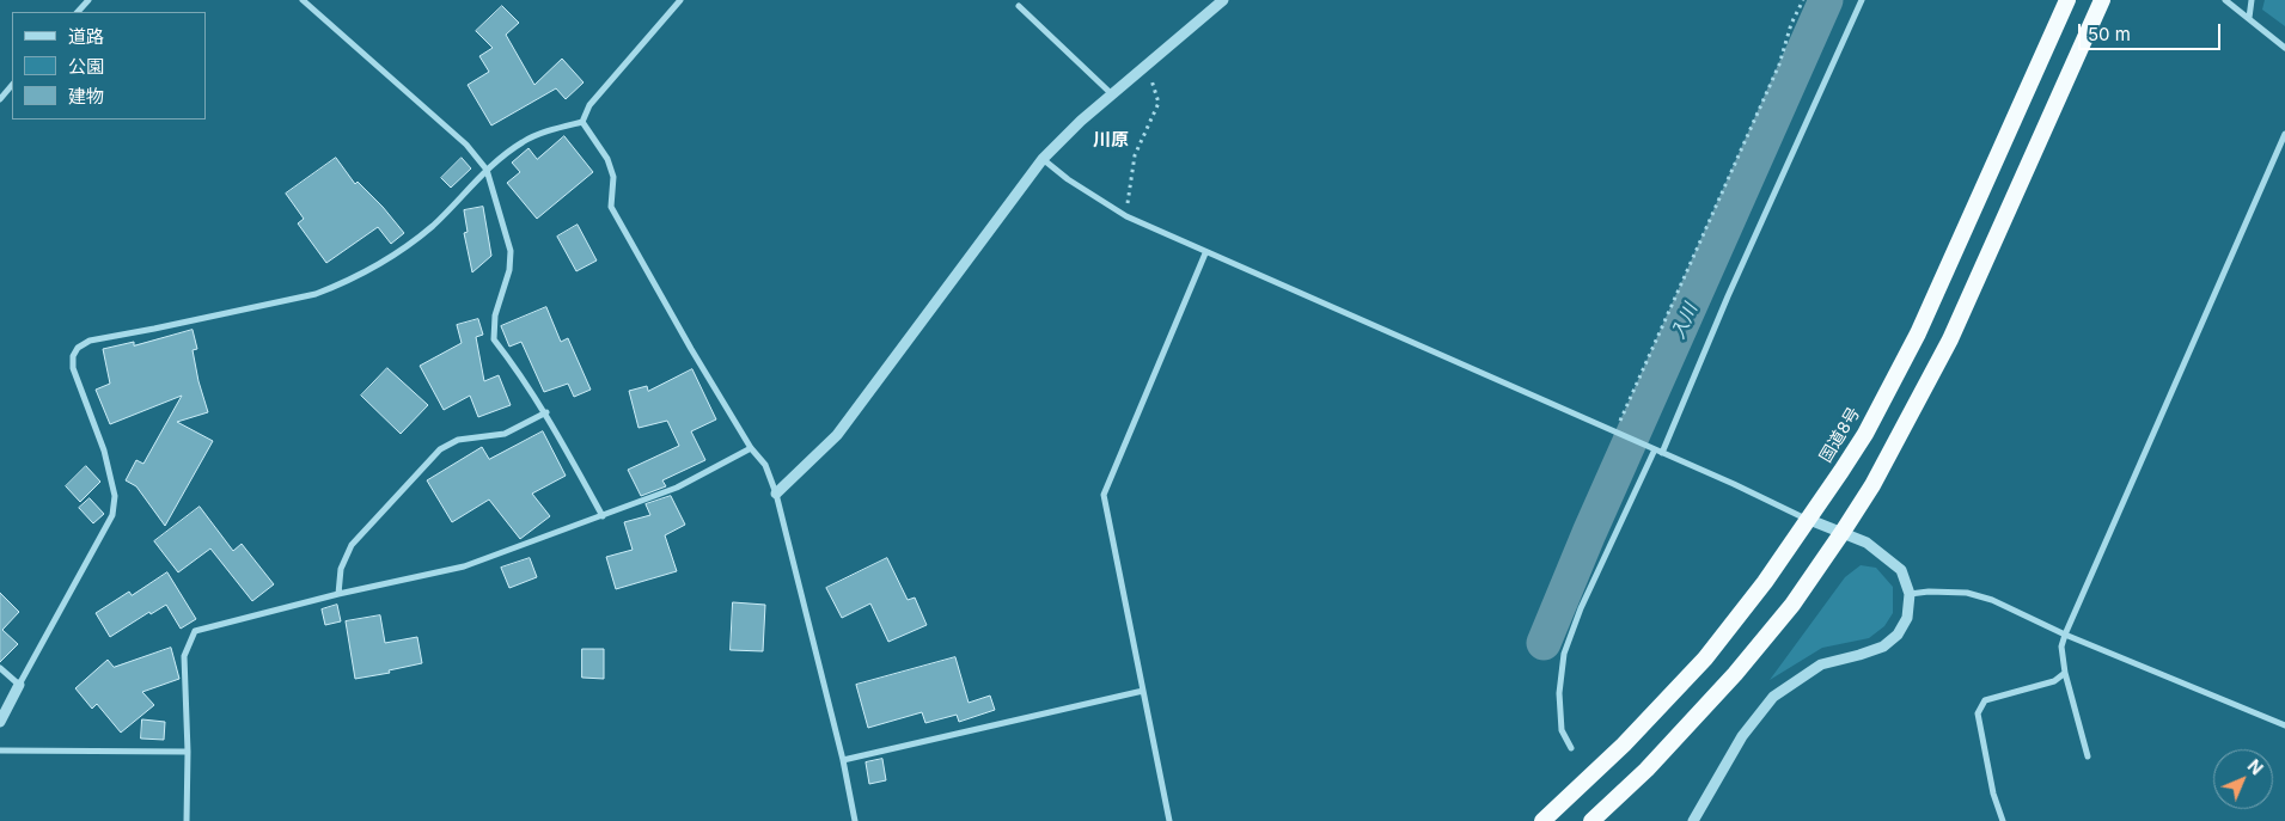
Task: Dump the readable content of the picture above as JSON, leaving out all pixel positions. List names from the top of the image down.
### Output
{
  "streets": {
    "highway": ["国道8号"]
  },
  "districts": ["川原"],
  "water": ["入川"],
  "legend": ["道路", "公園", "建物"],
  "scale_bar": "50 m",
  "north": "top right"
}
